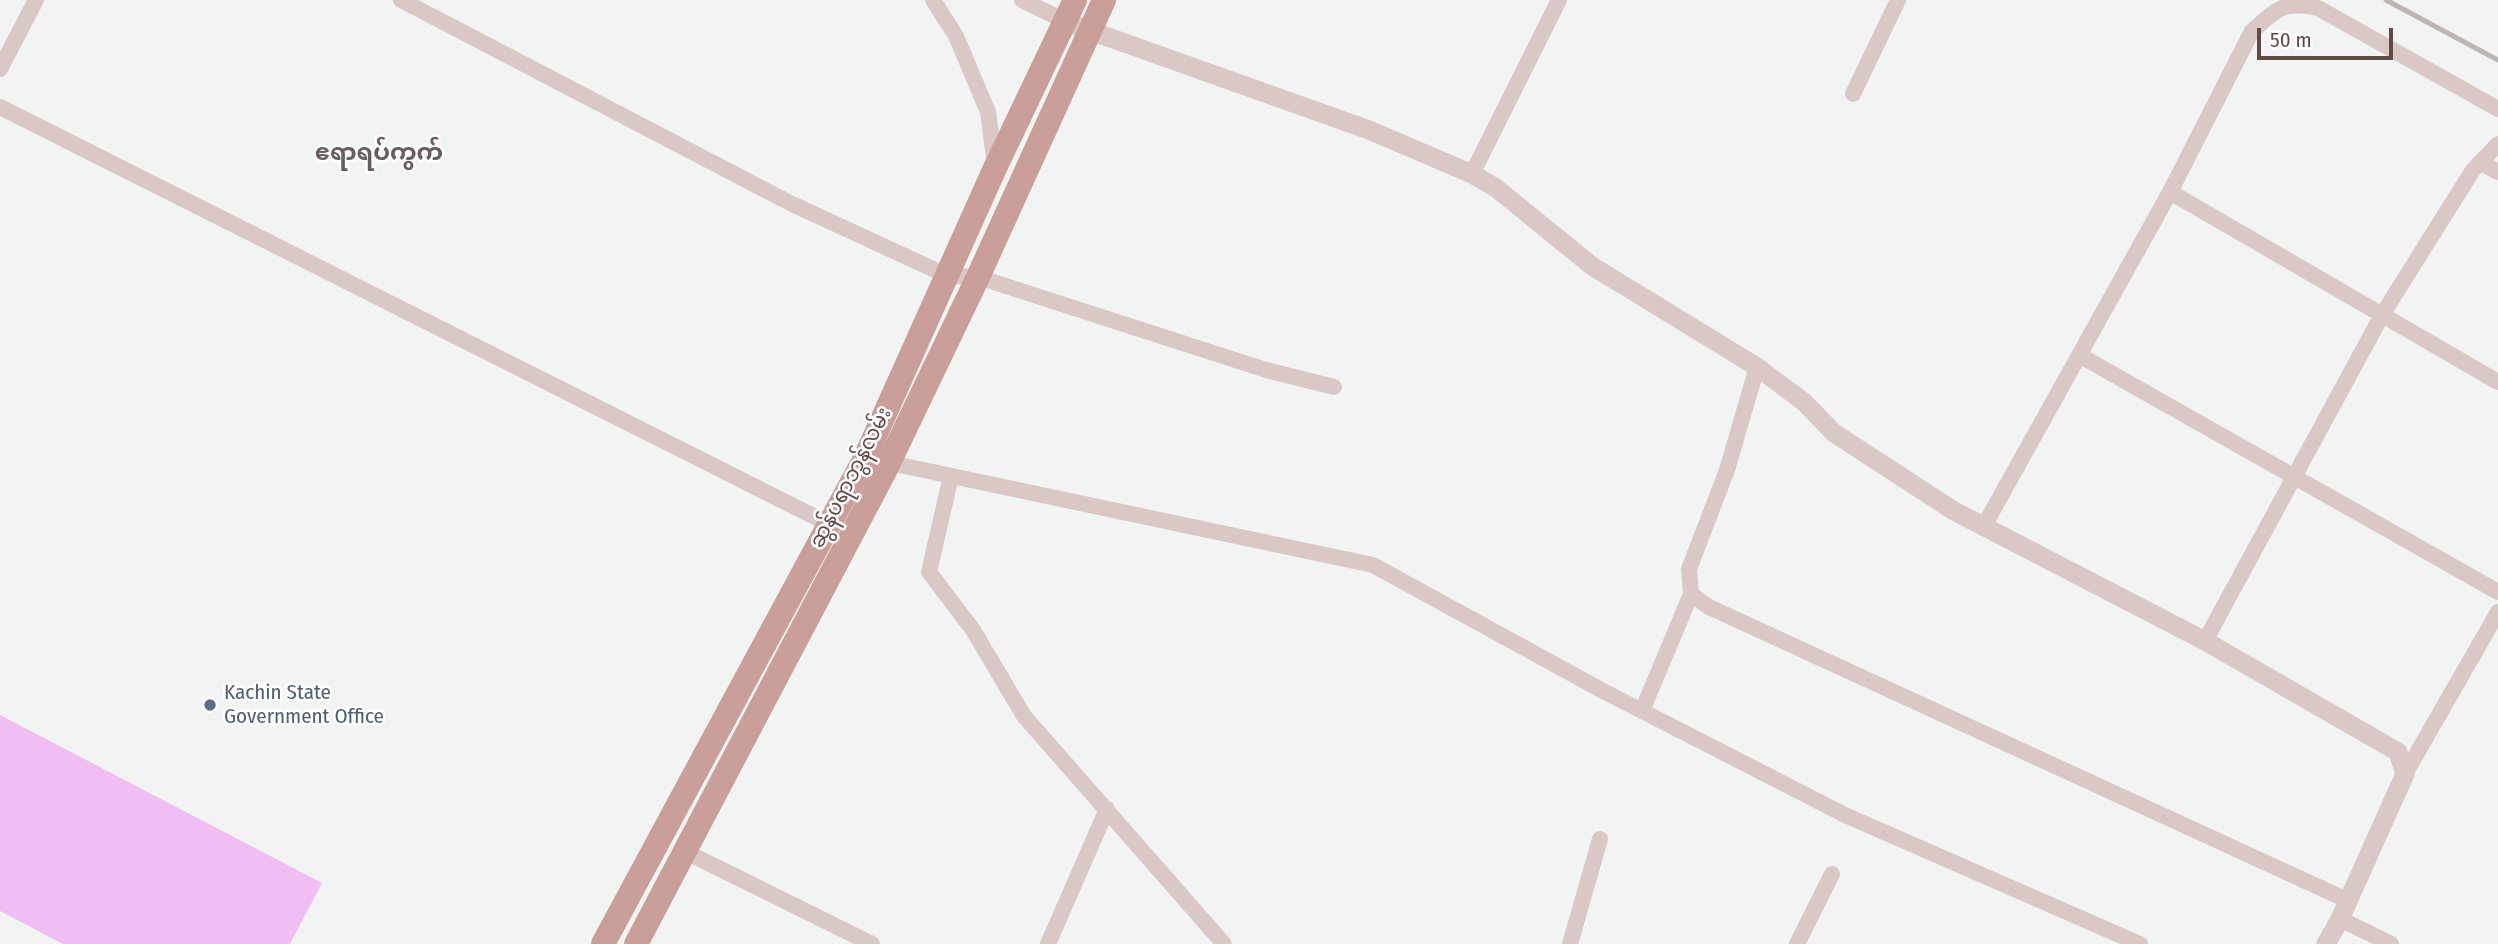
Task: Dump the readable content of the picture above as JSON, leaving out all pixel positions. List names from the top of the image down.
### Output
{
  "streets": {
    "highway": ["ဆွန်ပရာဘွန်လမ်း"]
  },
  "districts": ["ဧရာရပ်ကွက်"],
  "places": ["Kachin State Government Office"],
  "scale_bar": "50 m"
}
